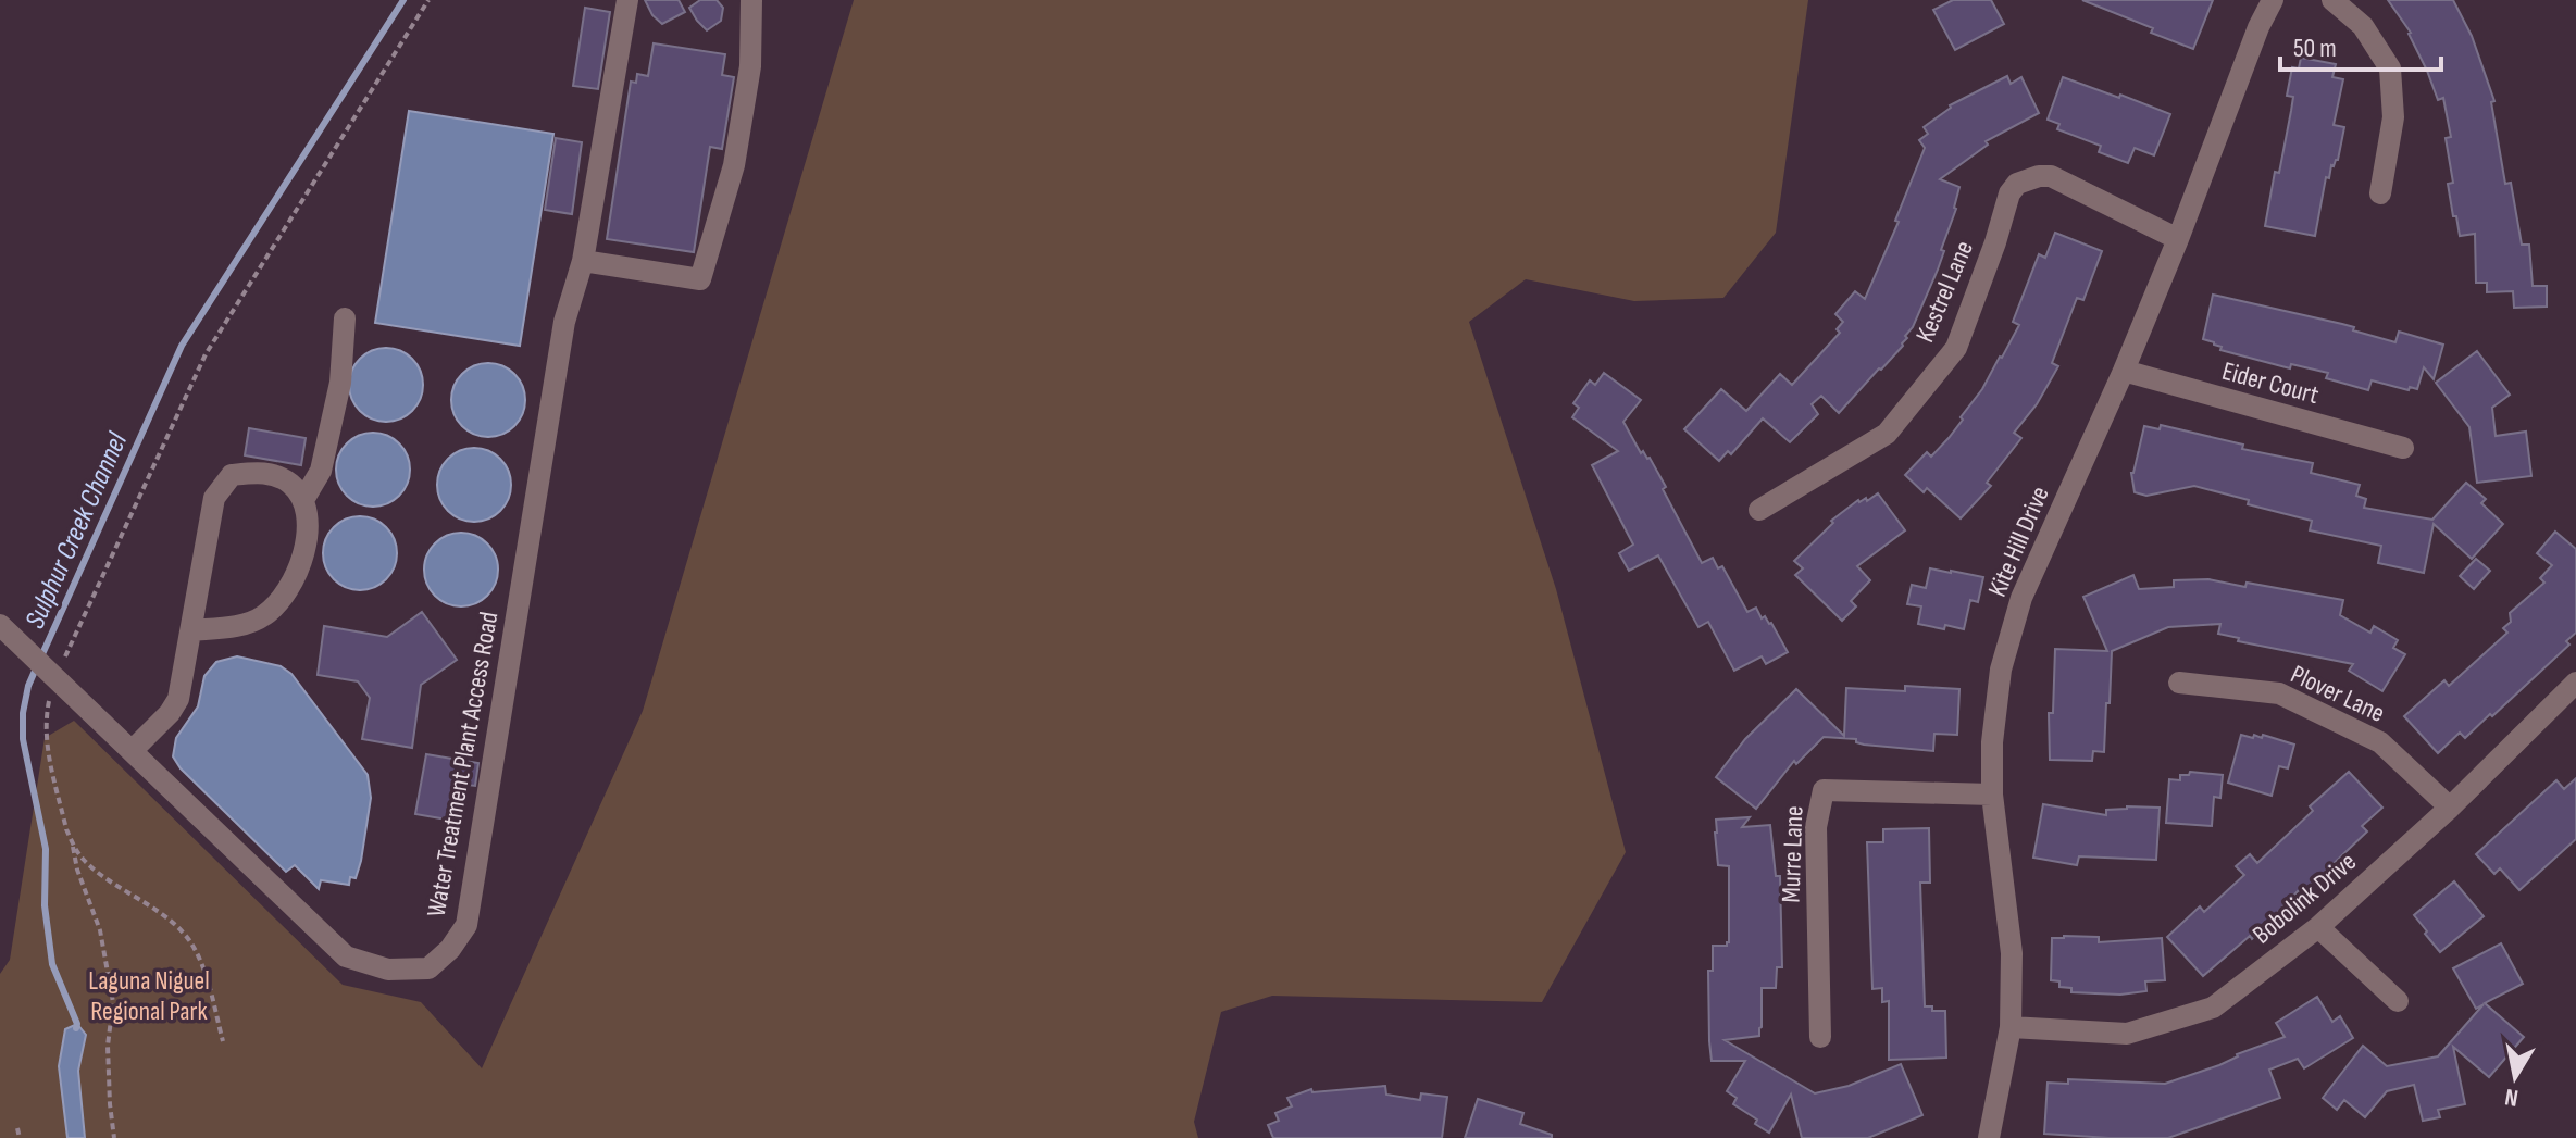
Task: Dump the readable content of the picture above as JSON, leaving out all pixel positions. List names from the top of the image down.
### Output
{
  "streets": {
    "street": [
      "Kestrel Lane",
      "Eider Court",
      "Kite Hill Drive",
      "Plover Lane",
      "Water Treatment Plant Access Road",
      "Murre Lane",
      "Bobolink Drive"
    ]
  },
  "crossings": [
    ["Kestrel Lane", "Kite Hill Drive"],
    ["Eider Court", "Kite Hill Drive"],
    ["Kite Hill Drive", "Murre Lane"],
    ["Kite Hill Drive", "Bobolink Drive"],
    ["Plover Lane", "Bobolink Drive"]
  ],
  "water": ["Sulphur Creek Channel"],
  "parks": ["Laguna Niguel Regional Park"],
  "scale_bar": "50 m",
  "north": "bottom"
}
